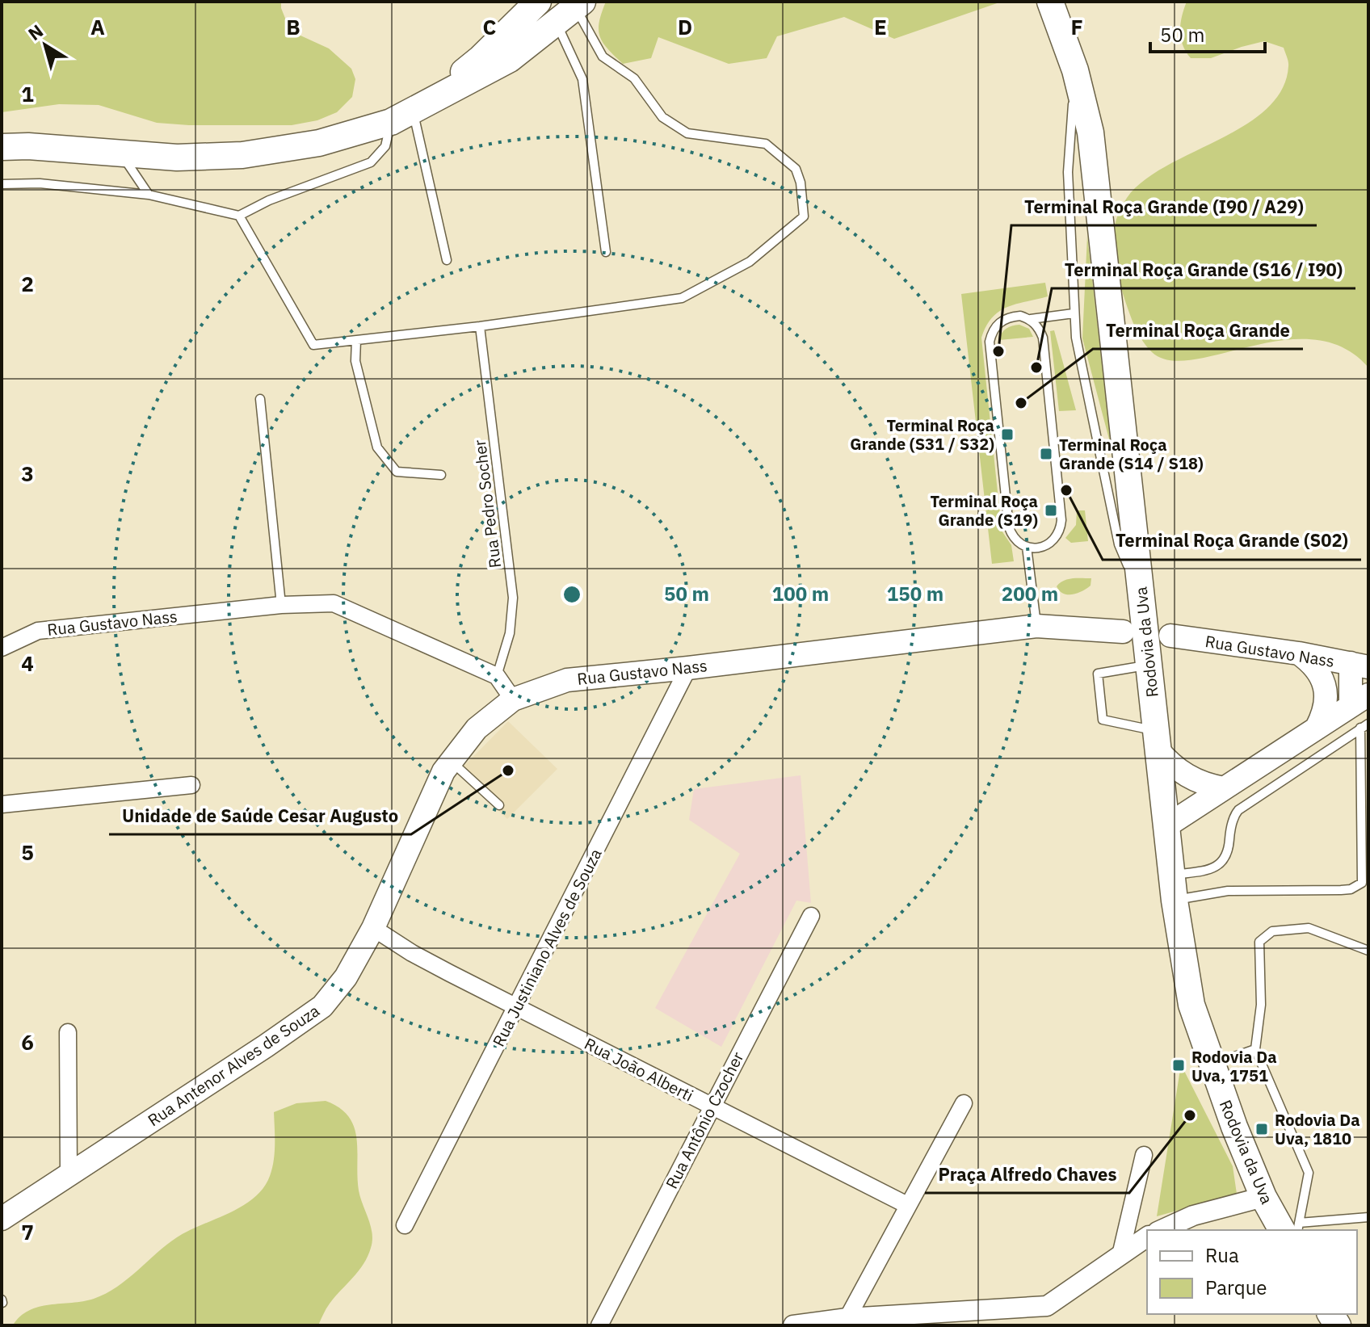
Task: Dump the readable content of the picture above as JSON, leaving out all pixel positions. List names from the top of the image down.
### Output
{
  "streets": {
    "highway": ["Rodovia da Uva"],
    "main road": ["Rua Gustavo Nass", "Rua Antenor Alves de Souza"],
    "street": ["Rua Justiniano Alves de Souza", "Rua João Alberti", "Rua Antônio Czocher"],
    "lane": ["Rua Pedro Socher"]
  },
  "crossings": [
    ["Rua Pedro Socher", "Rua Gustavo Nass"],
    ["Rua Gustavo Nass", "Rua Justiniano Alves de Souza"],
    ["Rua Gustavo Nass", "Rua Antenor Alves de Souza"],
    ["Rua Justiniano Alves de Souza", "Rua João Alberti"],
    ["Rua Antenor Alves de Souza", "Rua João Alberti"],
    ["Rua João Alberti", "Rua Antônio Czocher"]
  ],
  "places": {
    "other": [
      "Terminal Roça Grande (I90 / A29)",
      "Terminal Roça Grande (S16 / I90)",
      "Terminal Roça Grande",
      "Terminal Roça Grande (S02)",
      "Unidade de Saúde Cesar Augusto",
      "Praça Alfredo Chaves"
    ],
    "transit": [
      "Terminal Roça Grande (S31 / S32)",
      "Terminal Roça Grande (S14 / S18)",
      "Terminal Roça Grande (S19)",
      "Rodovia Da Uva, 1751",
      "Rodovia Da Uva, 1810"
    ]
  },
  "legend": ["Rua", "Parque"],
  "scale_bar": "50 m",
  "north": "top left",
  "grid": {
    "columns": [
      "A",
      "B",
      "C",
      "D",
      "E",
      "F"
    ],
    "rows": [
      "1",
      "2",
      "3",
      "4",
      "5",
      "6",
      "7"
    ]
  },
  "rings": [
    "50 m",
    "100 m",
    "150 m",
    "200 m"
  ]
}
